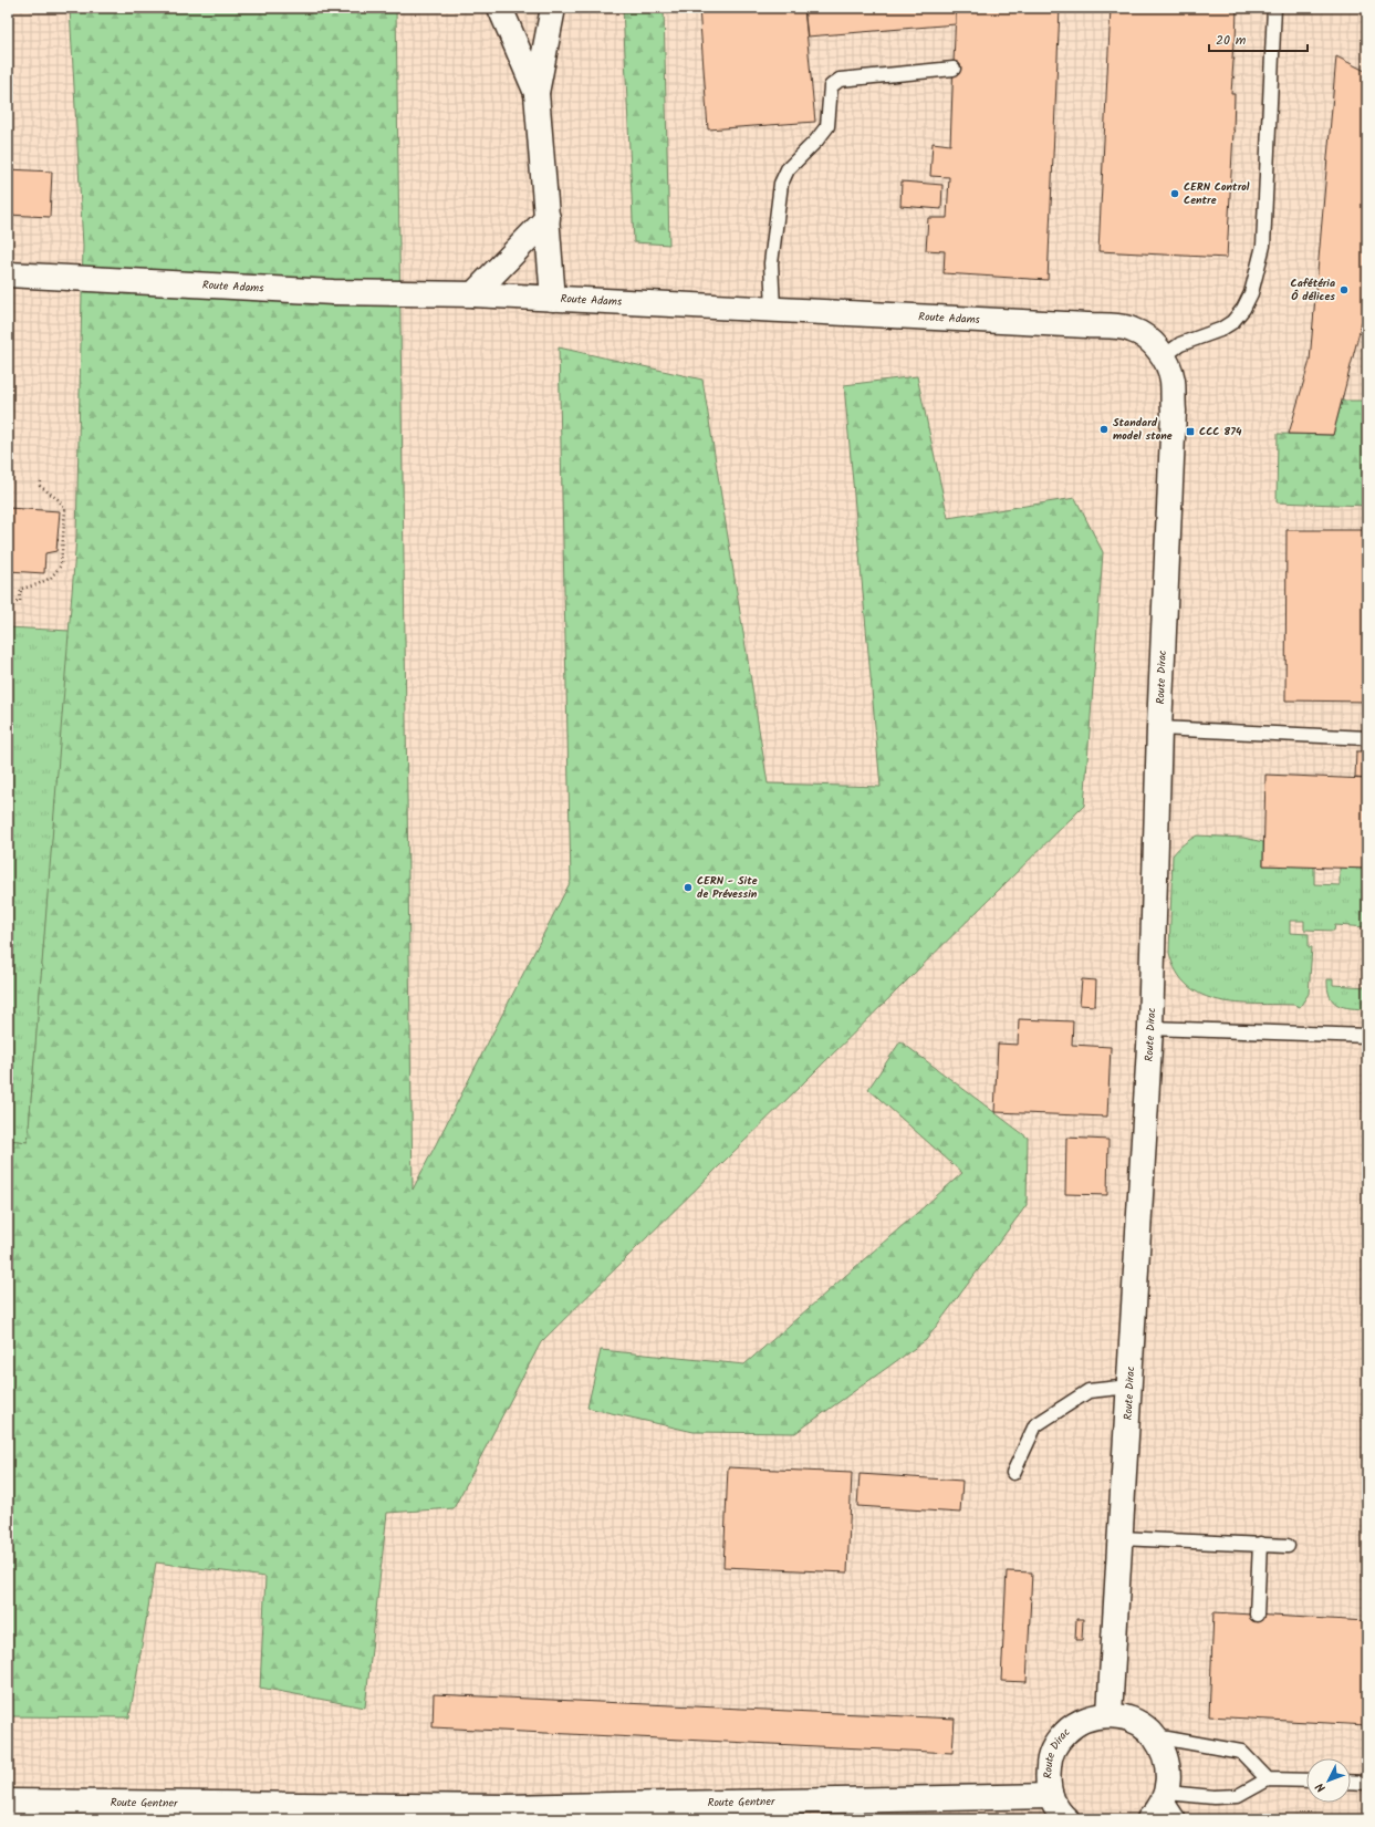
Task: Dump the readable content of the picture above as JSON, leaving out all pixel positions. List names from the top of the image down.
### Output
{
  "streets": {
    "street": ["Route Adams", "Route Dirac", "Route Gentner"]
  },
  "crossings": [
    ["Route Adams", "Route Dirac"],
    ["Route Dirac", "Route Gentner"]
  ],
  "places": {
    "other": [
      "CERN Control Centre",
      "Cafétéria Ô délices",
      "Standard model stone",
      "CERN - Site de Prévessin"
    ],
    "transit": ["CCC 874"]
  },
  "scale_bar": "20 m",
  "north": "bottom left"
}
